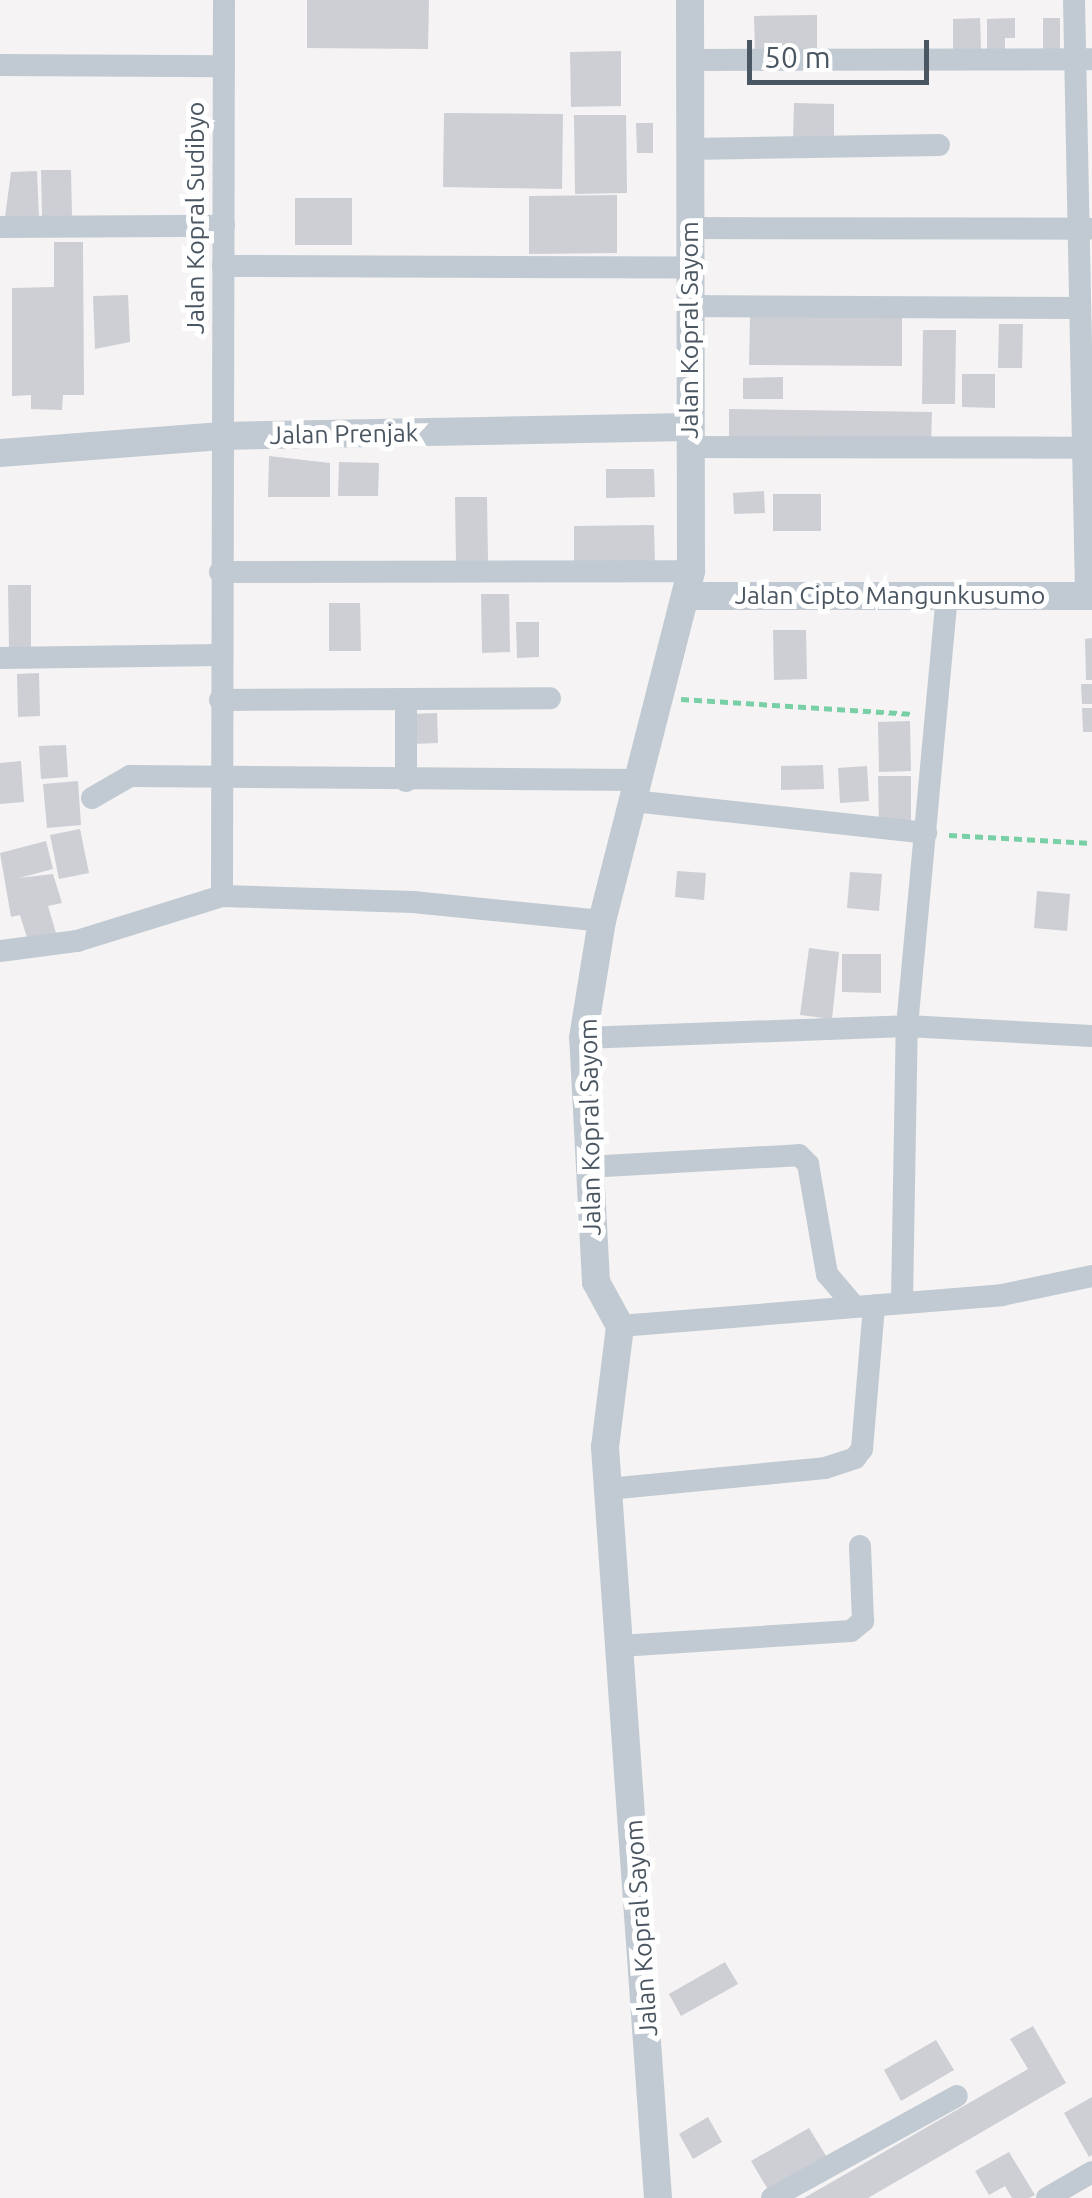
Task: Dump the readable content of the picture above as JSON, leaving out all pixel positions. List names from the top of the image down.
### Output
{
  "streets": {
    "street": [
      "Jalan Kopral Sudibyo",
      "Jalan Kopral Sayom",
      "Jalan Prenjak",
      "Jalan Cipto Mangunkusumo"
    ]
  },
  "crossings": [
    ["Jalan Kopral Sudibyo", "Jalan Prenjak"],
    ["Jalan Kopral Sayom", "Jalan Prenjak"],
    ["Jalan Kopral Sayom", "Jalan Cipto Mangunkusumo"]
  ],
  "scale_bar": "50 m"
}
